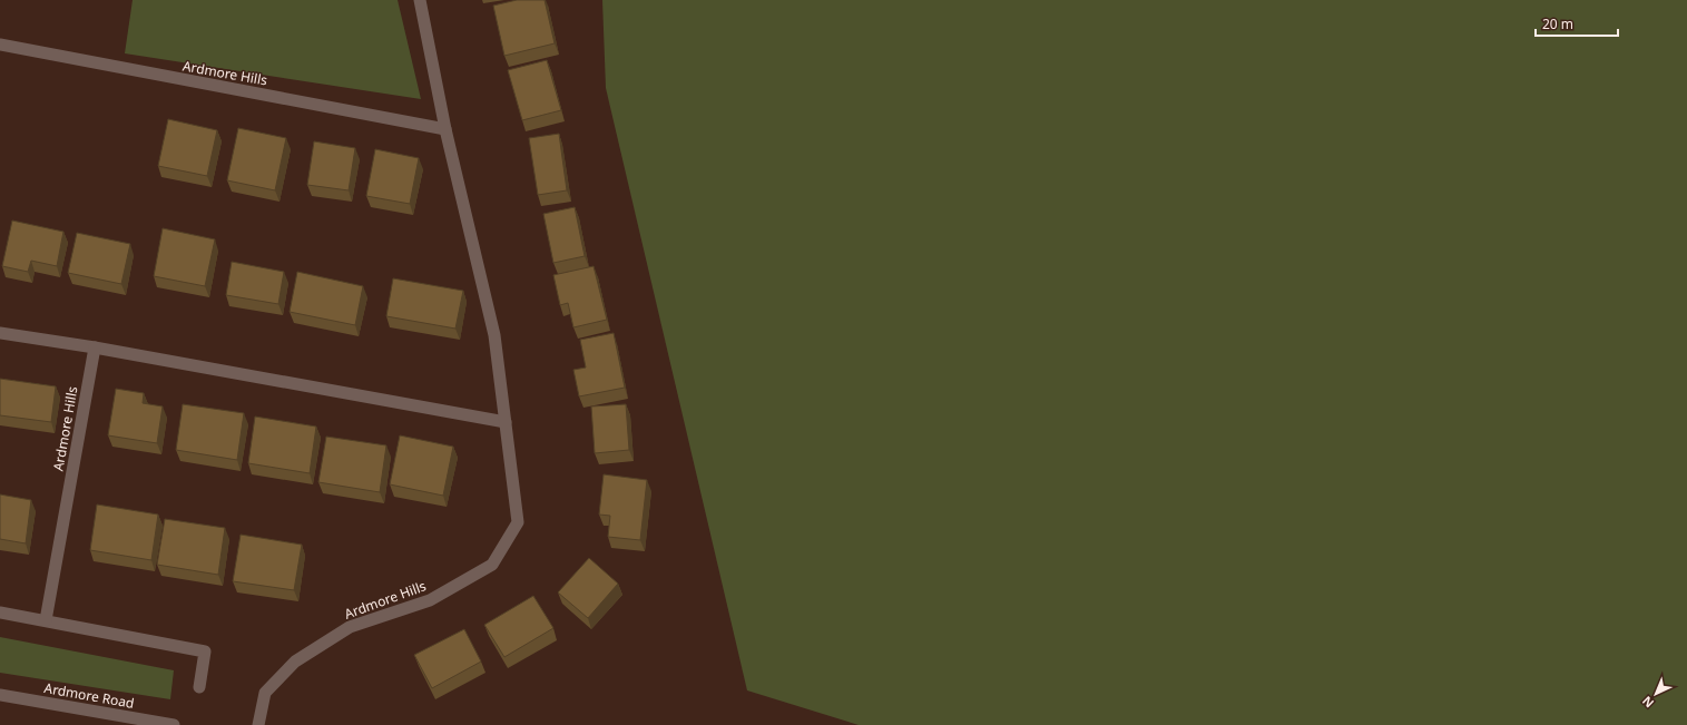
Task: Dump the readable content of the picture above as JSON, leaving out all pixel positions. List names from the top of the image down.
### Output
{
  "streets": {
    "street": ["Ardmore Hills", "Ardmore Road"]
  },
  "scale_bar": "20 m",
  "north": "bottom left"
}
